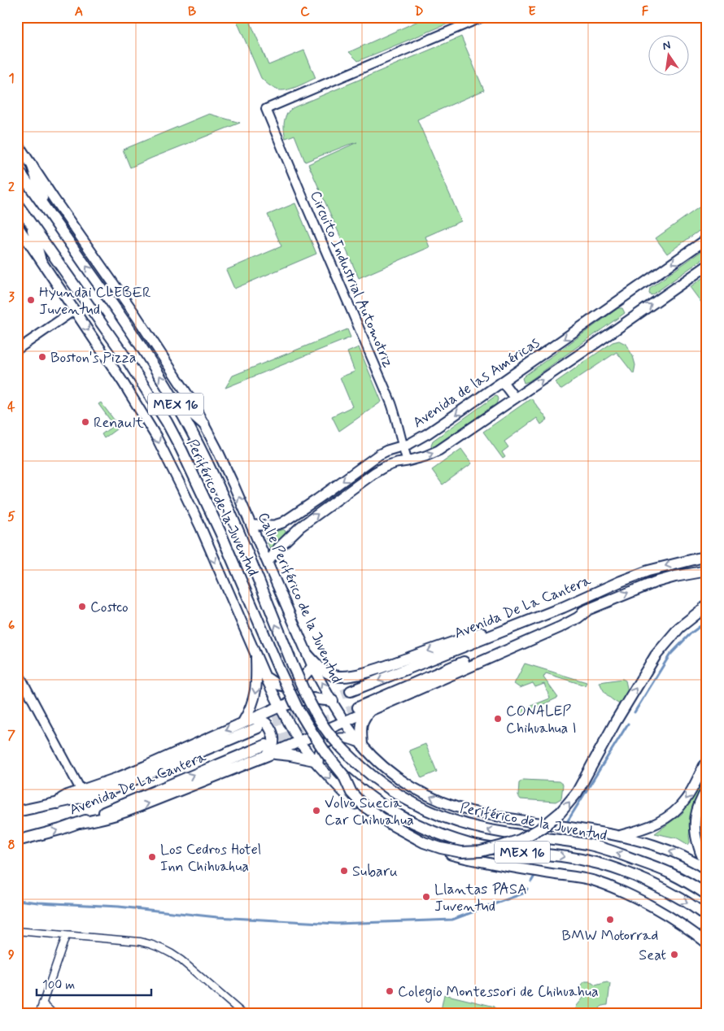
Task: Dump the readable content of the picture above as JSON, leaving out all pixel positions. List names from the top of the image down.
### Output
{
  "streets": {
    "main road": [
      "Avenida de las Américas",
      "MEX 16",
      "Periférico de la Juventud",
      "Calle Periférico de la Juventud",
      "Avenida De La Cantera"
    ],
    "street": ["Circuito Industrial Automotriz"]
  },
  "crossings": [
    ["Circuito Industrial Automotriz", "Avenida de las Américas"],
    ["Avenida de las Américas", "Calle Periférico de la Juventud"]
  ],
  "places": [
    "Hyundai CLEBER Juventud",
    "Boston's Pizza",
    "Renault",
    "Costco",
    "CONALEP Chihuahua I",
    "Volvo Suecia Car Chihuahua",
    "Los Cedros Hotel Inn Chihuahua",
    "Subaru",
    "Llantas PASA Juventud",
    "BMW Motorrad",
    "Seat",
    "Colegio Montessori de Chihuahua"
  ],
  "scale_bar": "100 m",
  "north": "top",
  "grid": {
    "columns": [
      "A",
      "B",
      "C",
      "D",
      "E",
      "F"
    ],
    "rows": [
      "1",
      "2",
      "3",
      "4",
      "5",
      "6",
      "7",
      "8",
      "9"
    ]
  }
}
